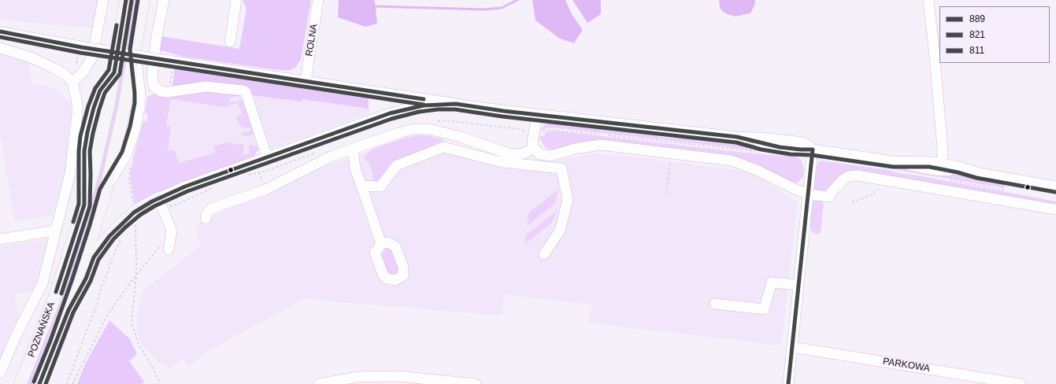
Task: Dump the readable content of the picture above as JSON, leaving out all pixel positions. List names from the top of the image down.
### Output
{
  "streets": {
    "main road": ["POZNAŃSKA"],
    "street": ["ROLNA", "PARKOWA"]
  },
  "lines": ["transit line 889", "transit line 811", "transit line 821"],
  "legend": ["889", "821", "811"]
}
